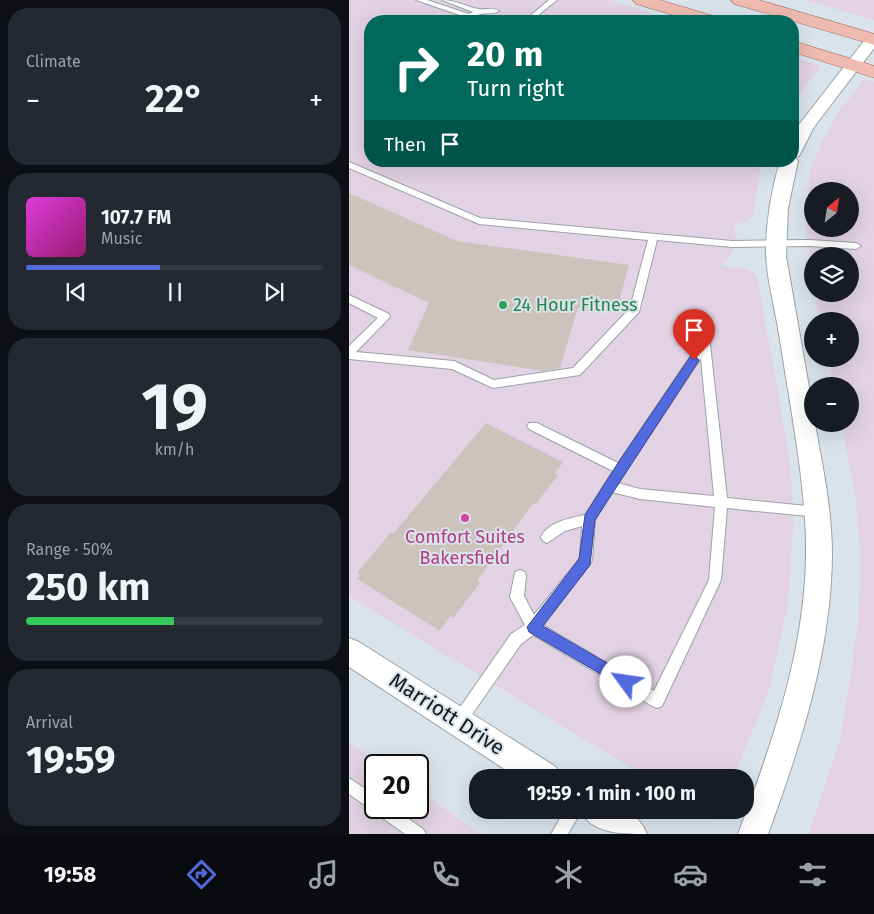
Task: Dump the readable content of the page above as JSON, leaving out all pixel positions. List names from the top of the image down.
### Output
{
  "streets": {
    "street": ["Marriott Drive"]
  },
  "places": ["24 Hour Fitness", "Comfort Suites Bakersfield"],
  "north": "top right",
  "page": {
    "tile": [
      "Climate",
      ["19", "km/h"],
      ["Range · 50%", "250 km"],
      ["Arrival", "19:59"]
    ],
    "turn": ["20 m", "Turn right"],
    "heat": ["−", "22°", "+"],
    "then": "Then",
    "map_buttons": ["+", "−"],
    "song": ["107.7 FM", "Music"],
    "limit": "20",
    "trip": "19:59 · 1 min · 100 m",
    "tabs": "19:58"
  }
}
